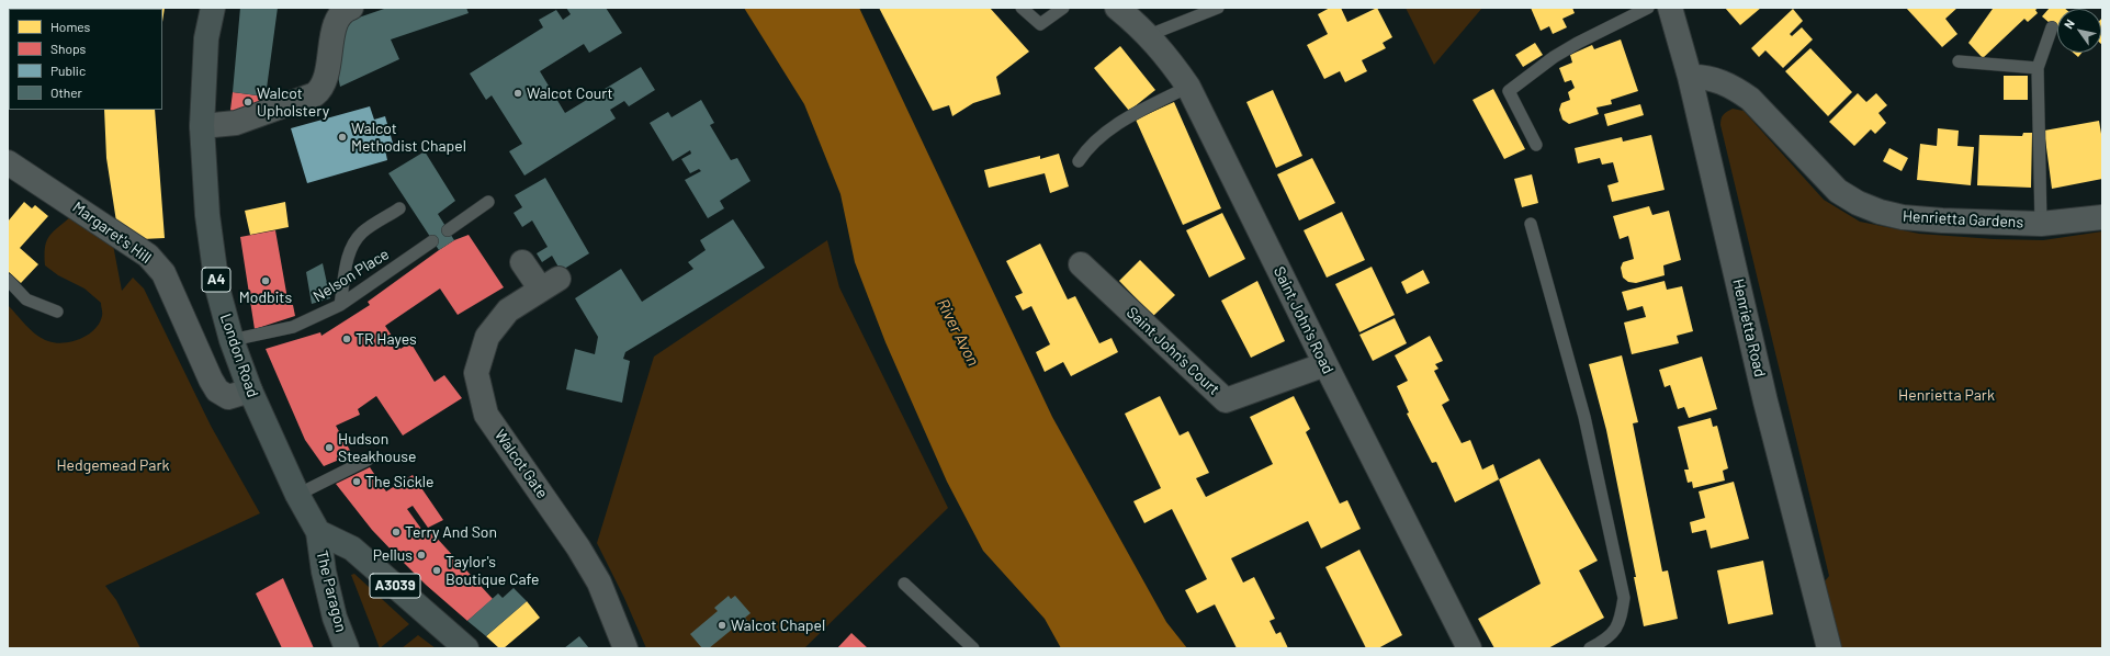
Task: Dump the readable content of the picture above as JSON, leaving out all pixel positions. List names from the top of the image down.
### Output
{
  "streets": {
    "main road": [
      "A4",
      "London Road",
      "A3039",
      "The Paragon"
    ],
    "street": [
      "Henrietta Gardens",
      "Margaret's Hill",
      "Saint John's Road",
      "Henrietta Road",
      "Saint John's Court",
      "Walcot Gate"
    ],
    "lane": ["Nelson Place"]
  },
  "crossings": [
    ["Henrietta Gardens", "Henrietta Road"],
    ["Margaret's Hill", "London Road"],
    ["Nelson Place", "London Road"],
    ["Saint John's Road", "Saint John's Court"],
    ["London Road", "A3039"],
    ["London Road", "The Paragon"],
    ["A3039", "The Paragon"]
  ],
  "water": ["River Avon"],
  "parks": ["Henrietta Park", "Hedgemead Park"],
  "places": [
    "Walcot Court",
    "Walcot Upholstery",
    "Walcot Methodist Chapel",
    "Modbits",
    "TR Hayes",
    "Hudson Steakhouse",
    "The Sickle",
    "Terry And Son",
    "Pellus",
    "Taylor's Boutique Cafe",
    "Walcot Chapel"
  ],
  "legend": [
    "Homes",
    "Shops",
    "Public",
    "Other"
  ],
  "north": "top left"
}
